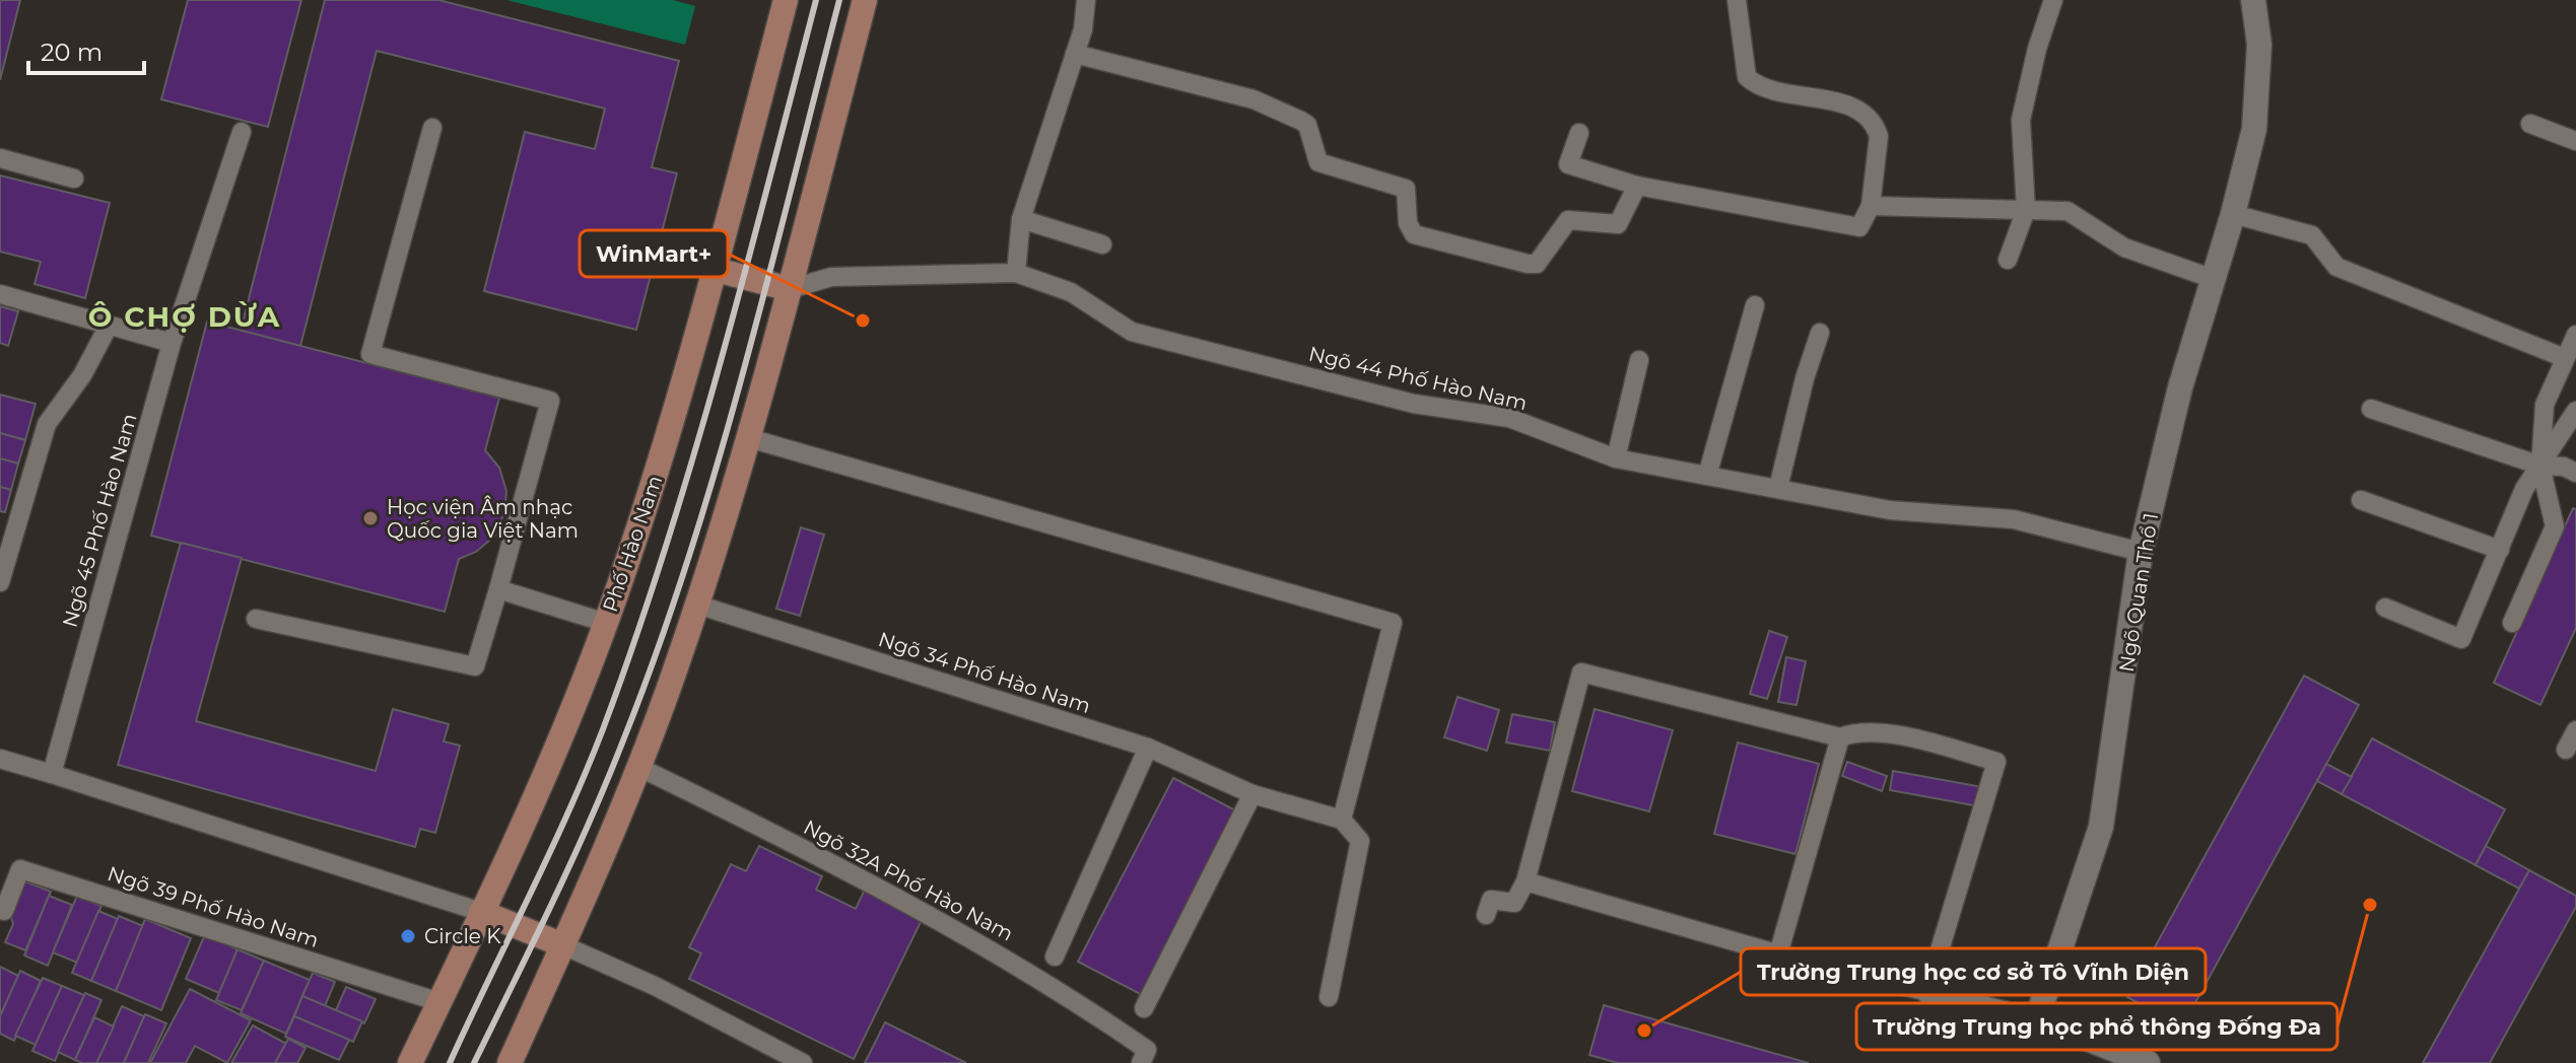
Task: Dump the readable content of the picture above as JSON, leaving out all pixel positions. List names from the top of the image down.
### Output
{
  "streets": {
    "main road": ["Phố Hào Nam"],
    "street": ["Ngõ Quan Thổ 1"],
    "lane": [
      "Ngõ 44 Phố Hào Nam",
      "Ngõ 45 Phố Hào Nam",
      "Ngõ 34 Phố Hào Nam",
      "Ngõ 32A Phố Hào Nam",
      "Ngõ 39 Phố Hào Nam"
    ]
  },
  "crossings": [
    ["Ngõ 44 Phố Hào Nam", "Ngõ Quan Thổ 1"],
    ["Phố Hào Nam", "Ngõ 39 Phố Hào Nam"]
  ],
  "districts": ["Ô CHỢ DỪA"],
  "places": [
    "WinMart+",
    "Học viện Âm nhạc Quốc gia Việt Nam",
    "Trường Trung học phổ thông Đống Đa",
    "Circle K",
    "Trường Trung học cơ sở Tô Vĩnh Diện"
  ],
  "scale_bar": "20 m"
}
